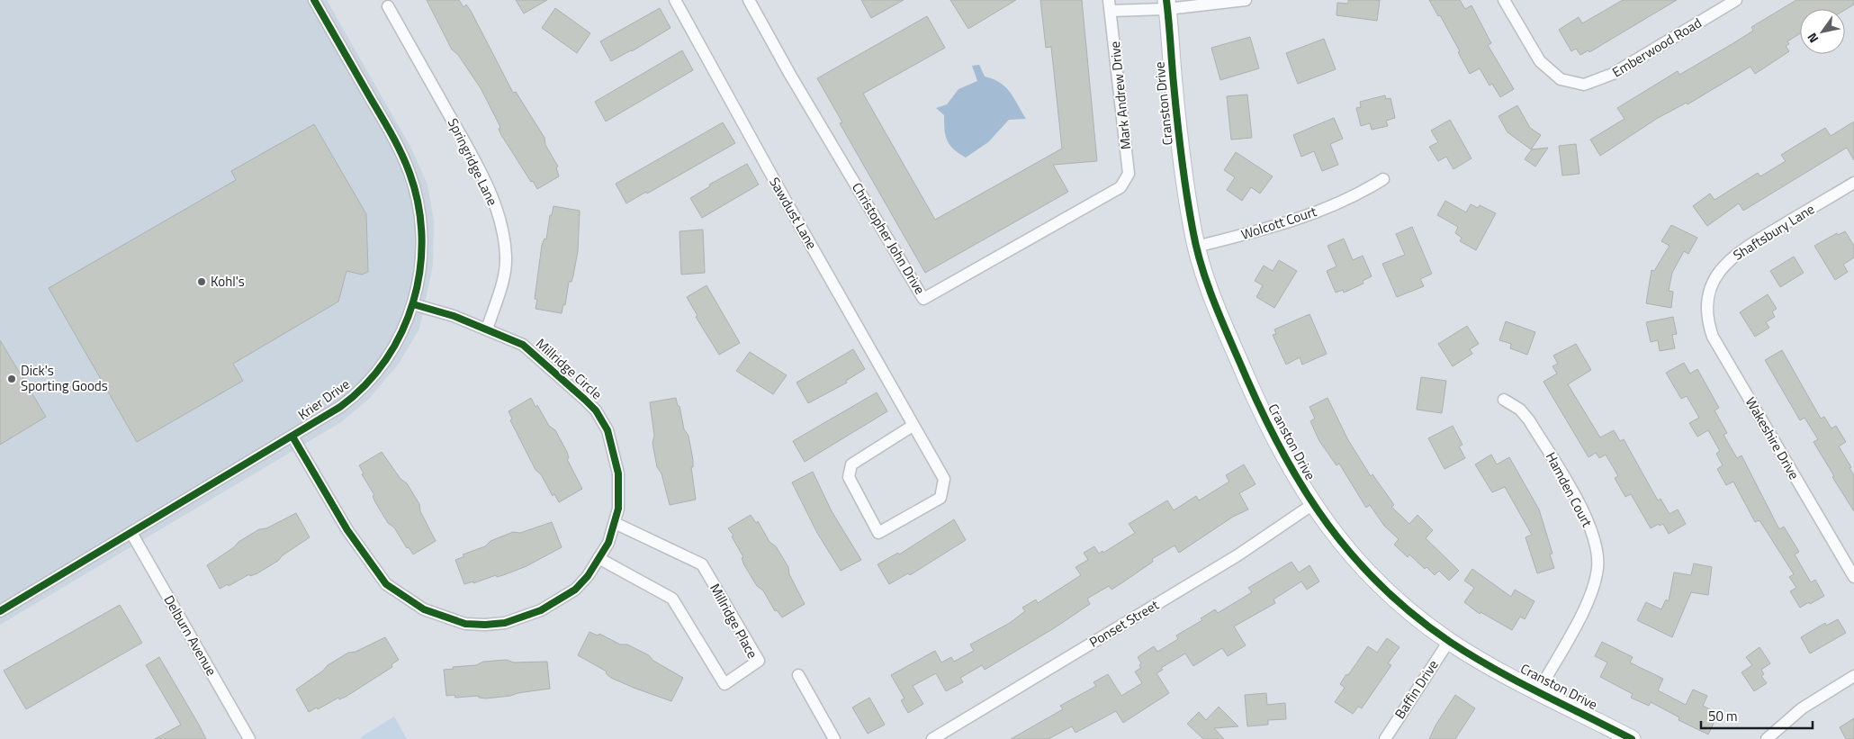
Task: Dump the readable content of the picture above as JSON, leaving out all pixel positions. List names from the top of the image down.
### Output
{
  "streets": {
    "street": [
      "Emberwood Road",
      "Mark Andrew Drive",
      "Cranston Drive",
      "Springridge Lane",
      "Sawdust Lane",
      "Wolcott Court",
      "Shaftsbury Lane",
      "Christopher John Drive",
      "Millridge Circle",
      "Krier Drive",
      "Wakeshire Drive",
      "Hamden Court",
      "Millridge Place",
      "Ponset Street",
      "Delburn Avenue",
      "Baffin Drive"
    ]
  },
  "crossings": [
    ["Mark Andrew Drive", "Cranston Drive"],
    ["Mark Andrew Drive", "Christopher John Drive"],
    ["Cranston Drive", "Wolcott Court"],
    ["Cranston Drive", "Hamden Court"],
    ["Cranston Drive", "Ponset Street"],
    ["Cranston Drive", "Baffin Drive"],
    ["Springridge Lane", "Millridge Circle"],
    ["Shaftsbury Lane", "Wakeshire Drive"],
    ["Millridge Circle", "Krier Drive"],
    ["Millridge Circle", "Millridge Place"],
    ["Krier Drive", "Delburn Avenue"]
  ],
  "places": ["Kohl's", "Dick's Sporting Goods"],
  "scale_bar": "50 m",
  "north": "bottom left"
}
